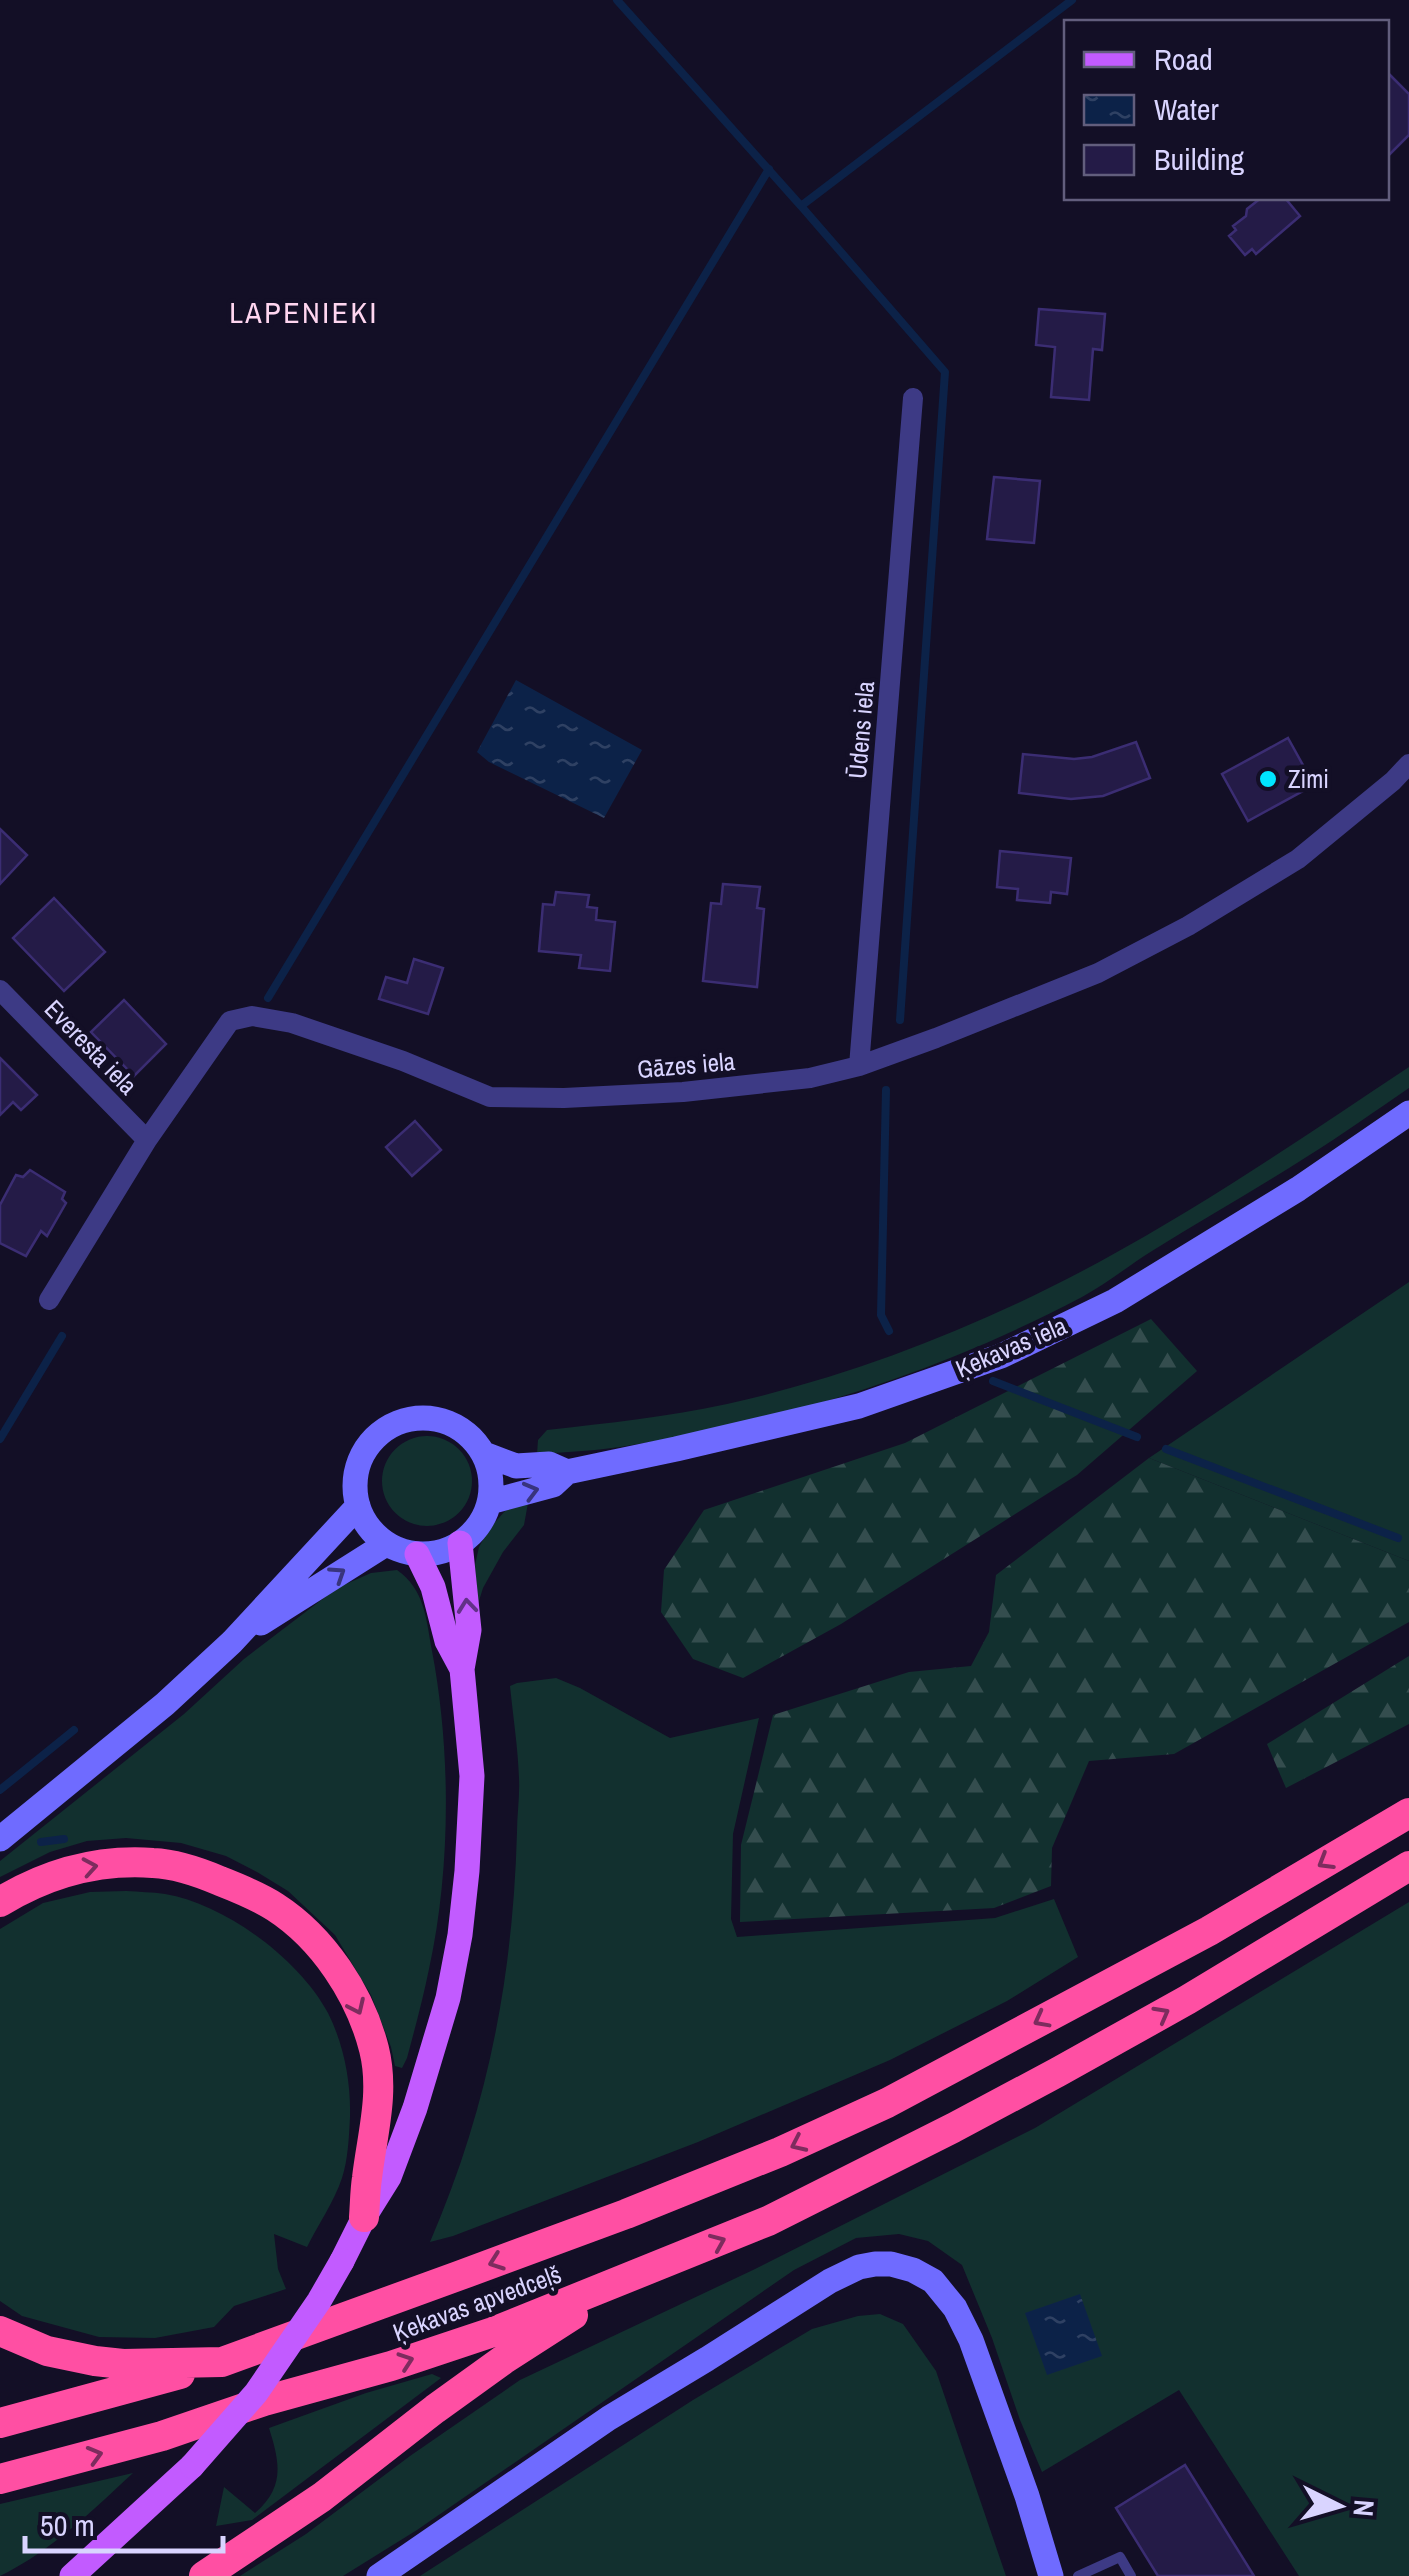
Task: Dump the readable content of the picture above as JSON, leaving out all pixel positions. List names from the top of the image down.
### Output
{
  "streets": {
    "highway": ["Ķekavas apvedceļš"],
    "main road": ["Ķekavas iela"],
    "street": ["Ūdens iela", "Everesta iela", "Gāzes iela"]
  },
  "crossings": [
    ["Ūdens iela", "Gāzes iela"],
    ["Everesta iela", "Gāzes iela"]
  ],
  "districts": ["LAPENIEKI"],
  "places": ["Zimi"],
  "legend": ["Road", "Water", "Building"],
  "scale_bar": "50 m",
  "north": "right"
}
